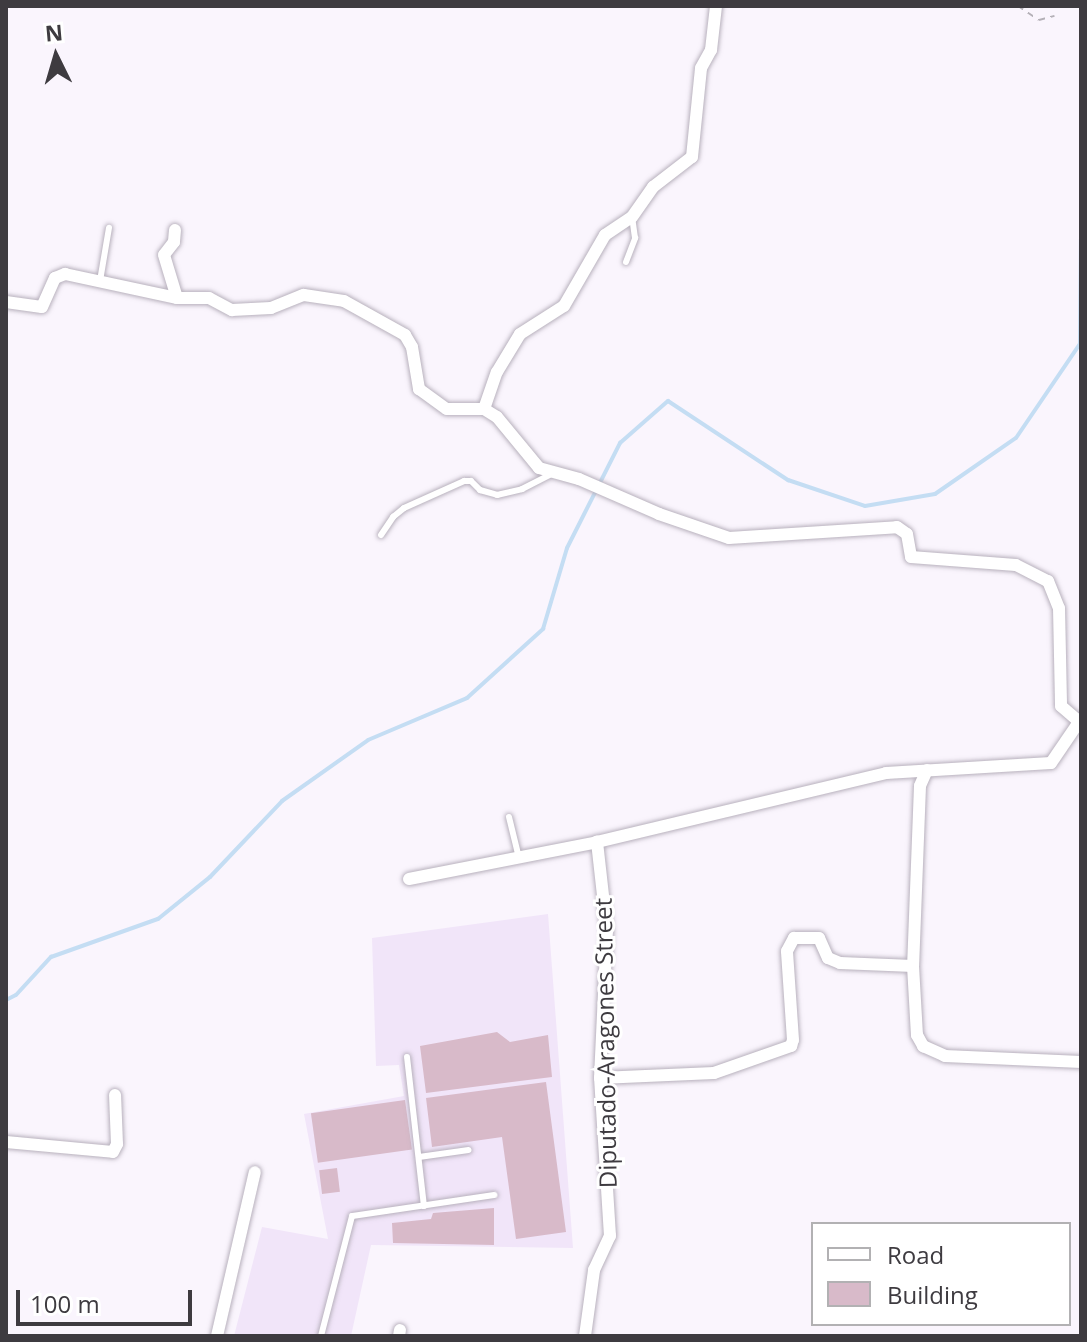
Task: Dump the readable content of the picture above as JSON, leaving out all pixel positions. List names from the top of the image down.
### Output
{
  "streets": {
    "street": ["Diputado-Aragones Street"]
  },
  "legend": ["Road", "Building"],
  "scale_bar": "100 m",
  "north": "top"
}
